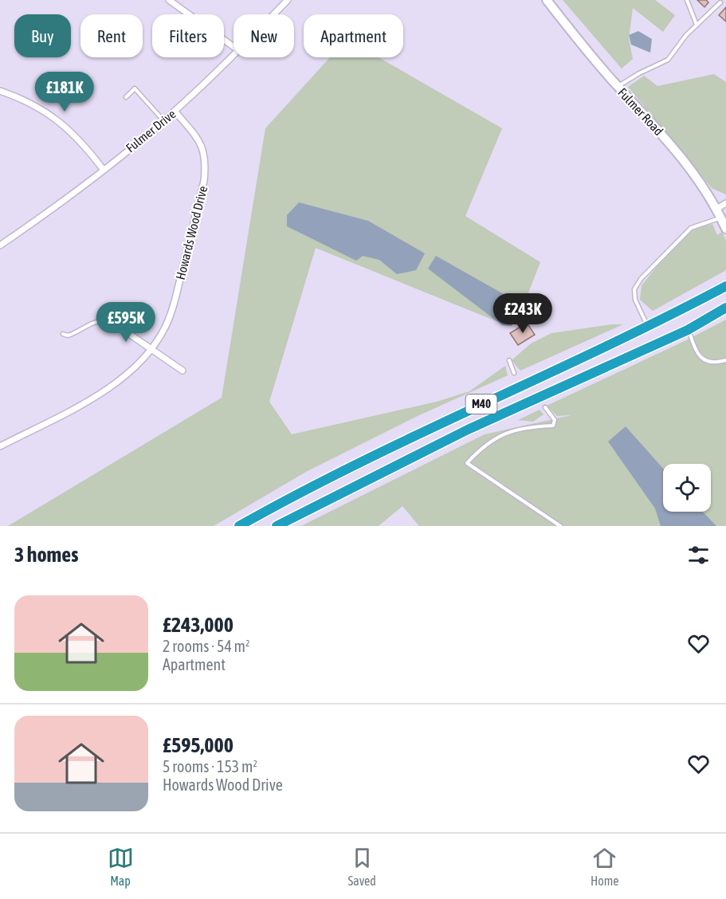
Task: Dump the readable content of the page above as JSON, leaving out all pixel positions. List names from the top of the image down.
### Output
{
  "streets": {
    "highway": ["M40"],
    "street": ["Fulmer Road", "Fulmer Drive", "Howards Wood Drive"]
  },
  "crossings": [
    ["Fulmer Drive", "Howards Wood Drive"]
  ],
  "page": {
    "chip": [
      "Buy",
      "Rent",
      "Filters",
      "New",
      "Apartment"
    ],
    "price": ["£181K", "£243K", "£595K"],
    "heading": "3 homes",
    "list": [
      {
        "name": "£243,000",
        "note": "2 rooms · 54 m² · Apartment"
      },
      {
        "name": "£595,000",
        "note": "5 rooms · 153 m² · Howards Wood Drive"
      }
    ],
    "tabs": ["Map", "Saved", "Home"]
  }
}
